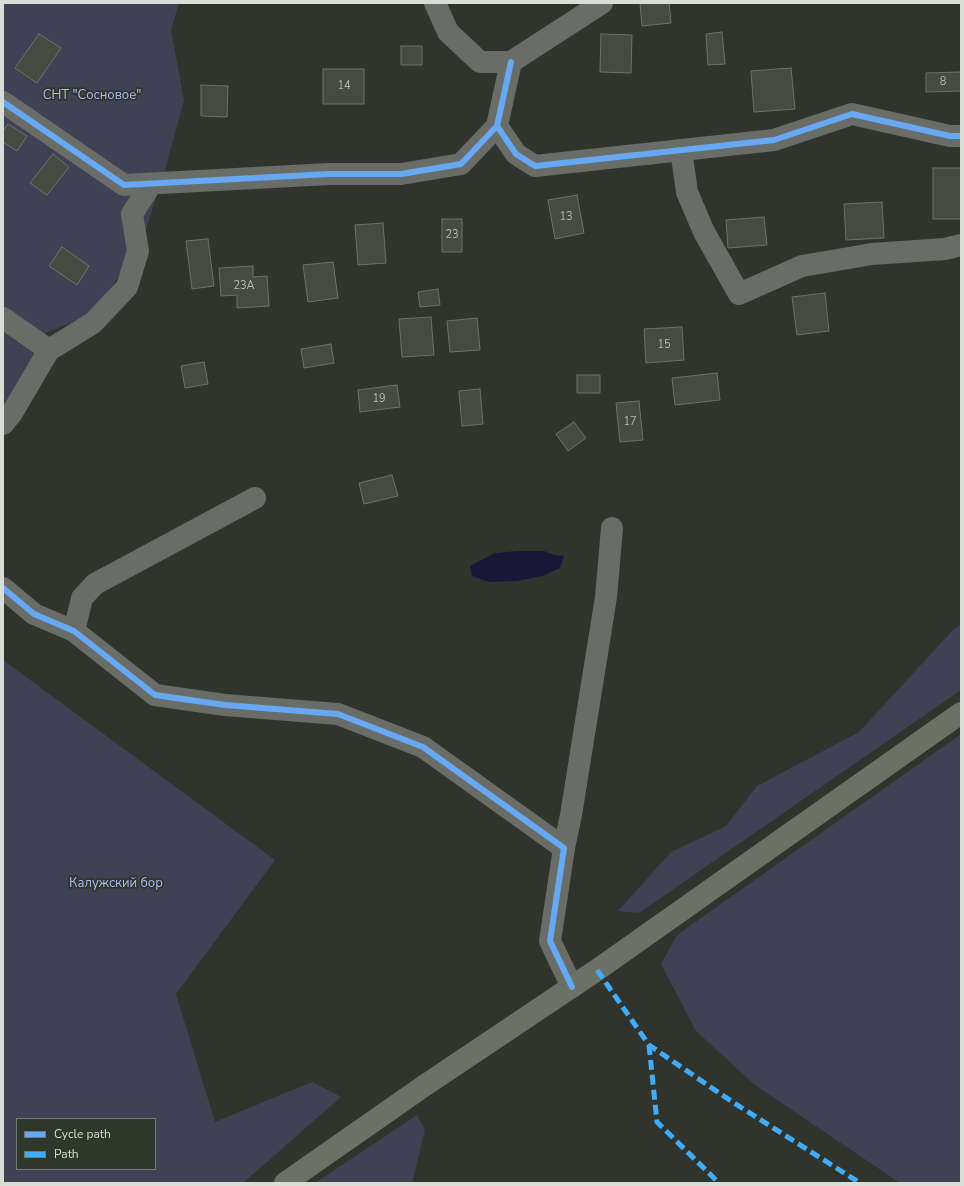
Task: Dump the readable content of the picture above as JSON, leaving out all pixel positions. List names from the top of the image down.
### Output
{
  "parks": ["СНТ \"Сосновое\"", "Калужский бор"],
  "house_numbers": [
    "8",
    "14",
    "13",
    "23",
    "23А",
    "15",
    "19",
    "17"
  ],
  "legend": ["Cycle path", "Path"]
}
